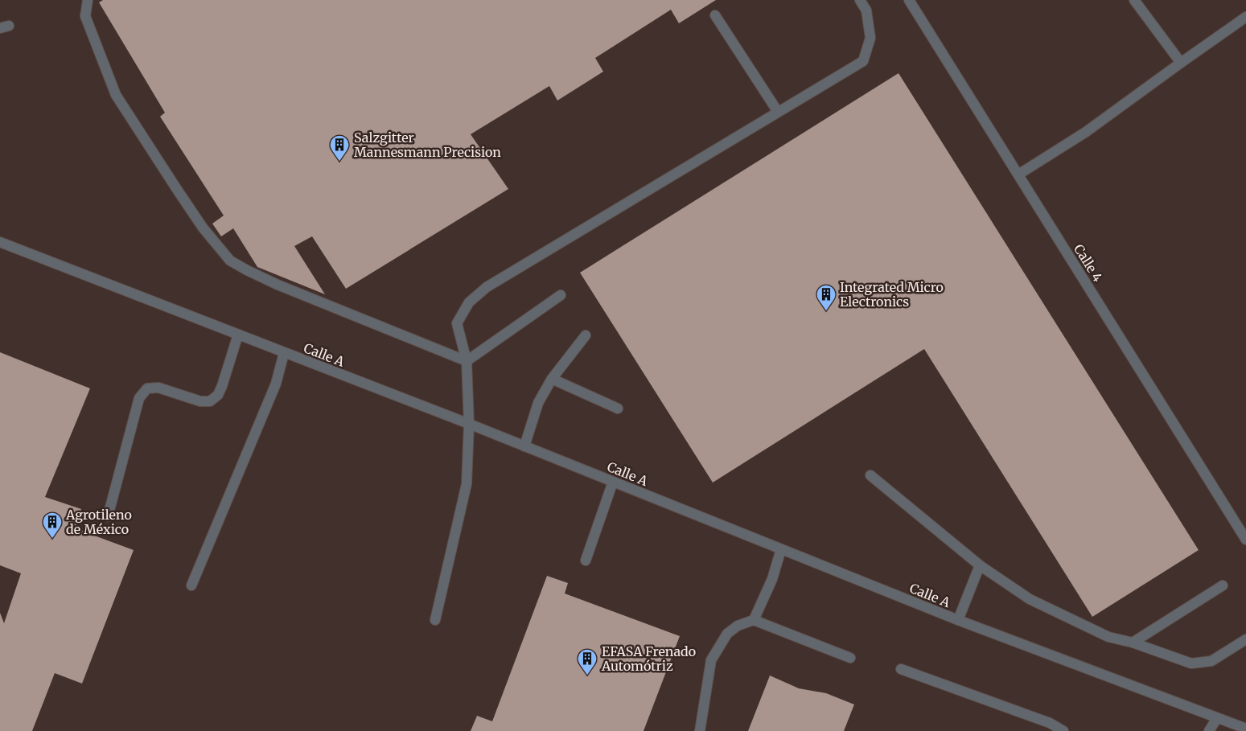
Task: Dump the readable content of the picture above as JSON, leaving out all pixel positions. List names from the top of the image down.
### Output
{
  "streets": {
    "street": ["Calle 4", "Calle A"]
  },
  "places": {
    "building": [
      "Salzgitter Mannesmann Precision",
      "Integrated Micro Electronics",
      "Agrotileno de México",
      "EFASA Frenado Automótriz"
    ]
  }
}
